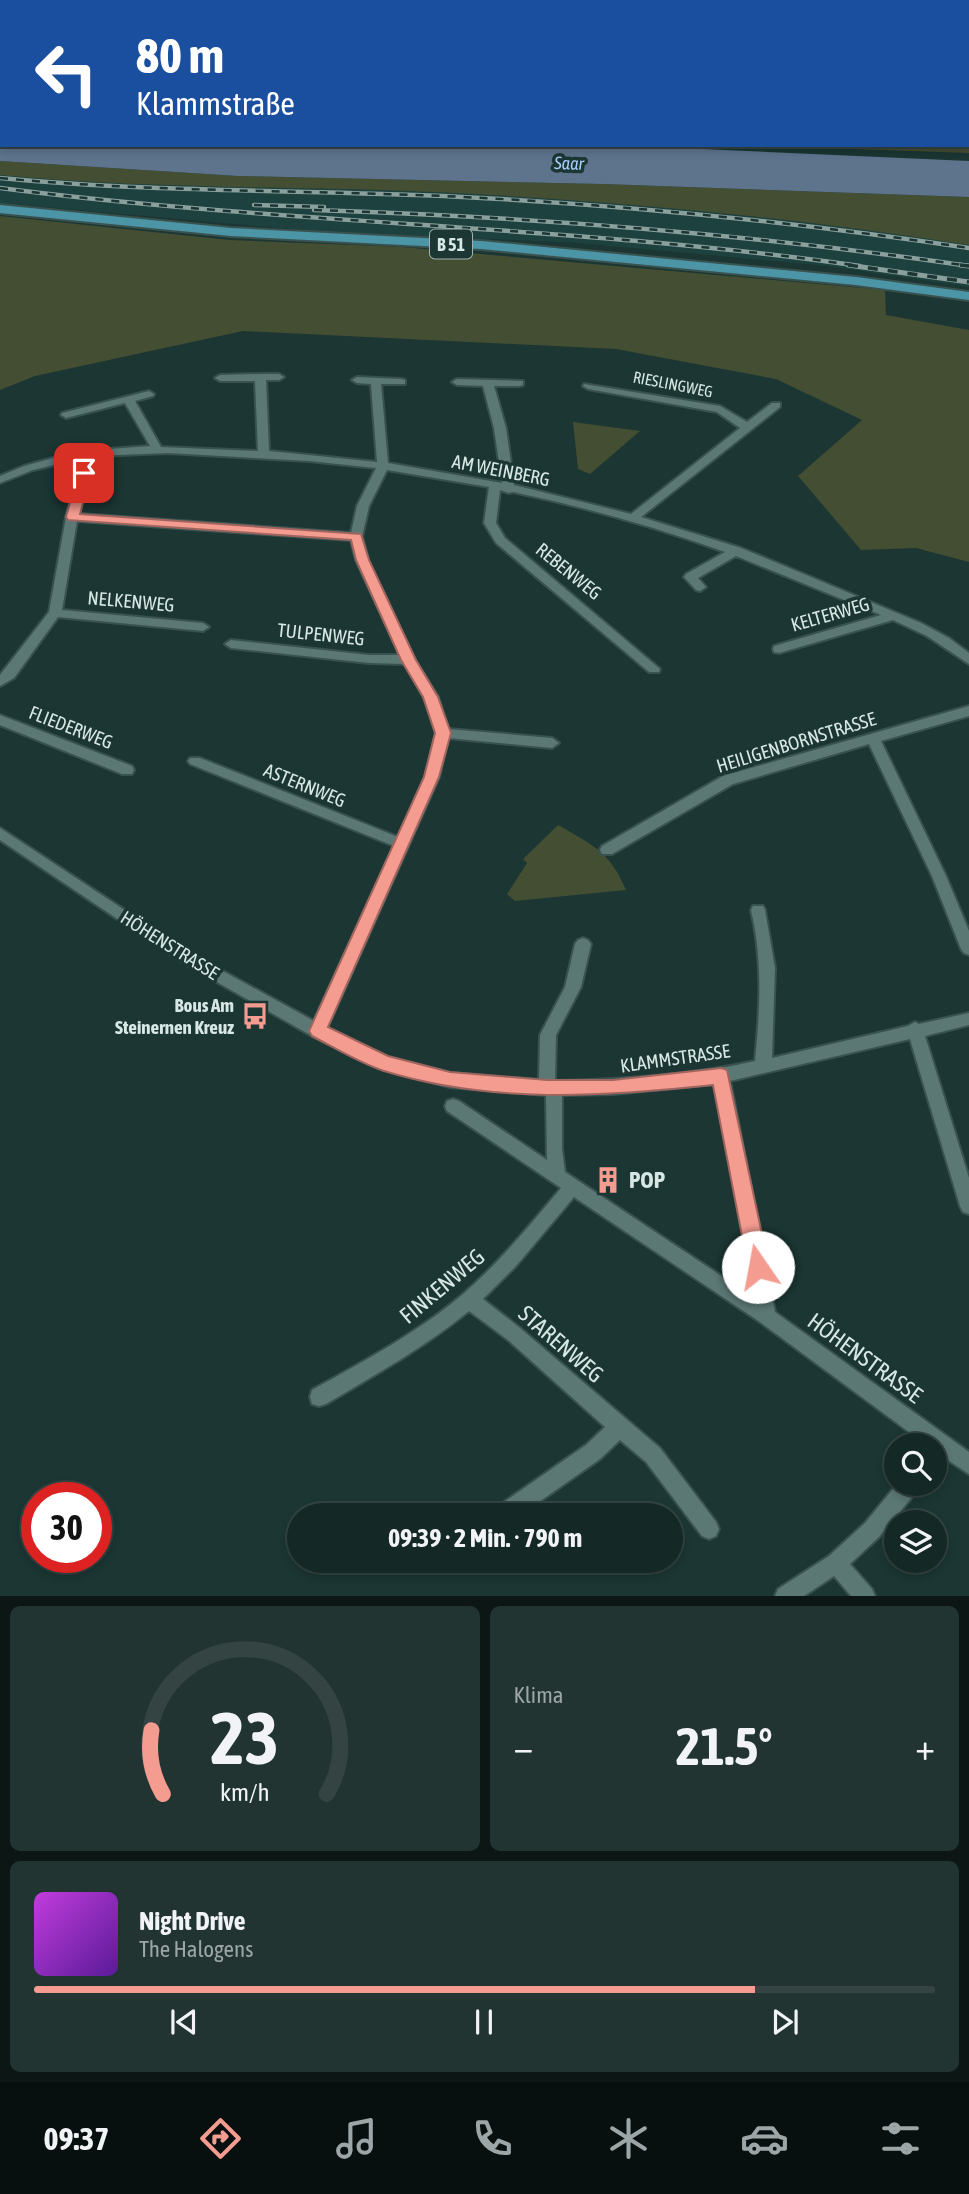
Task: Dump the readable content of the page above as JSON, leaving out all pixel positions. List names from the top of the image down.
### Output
{
  "streets": {
    "main road": ["B 51"],
    "street": [
      "RIESLINGWEG",
      "AM WEINBERG",
      "REBENWEG",
      "NELKENWEG",
      "KELTERWEG",
      "TULPENWEG",
      "FLIEDERWEG",
      "HEILIGENBORNSTRASSE",
      "ASTERNWEG",
      "HÖHENSTRASSE",
      "KLAMMSTRASSE",
      "FINKENWEG",
      "STARENWEG"
    ]
  },
  "crossings": [
    ["AM WEINBERG", "REBENWEG"],
    ["AM WEINBERG", "KELTERWEG"],
    ["HÖHENSTRASSE", "KLAMMSTRASSE"],
    ["HÖHENSTRASSE", "FINKENWEG"],
    ["FINKENWEG", "STARENWEG"]
  ],
  "water": ["Saar"],
  "places": {
    "bus stop": ["Bous Am Steinernen Kreuz"],
    "building": ["POP"]
  },
  "page": {
    "turn": ["80 m", "Klammstraße"],
    "limit": "30",
    "trip": "09:39 · 2 Min. · 790 m",
    "tile": "Klima",
    "heat": ["−", "21.5°", "+"],
    "song": ["Night Drive", "The Halogens"],
    "tabs": "09:37",
    "gauge": ["23", "km/h"]
  }
}
